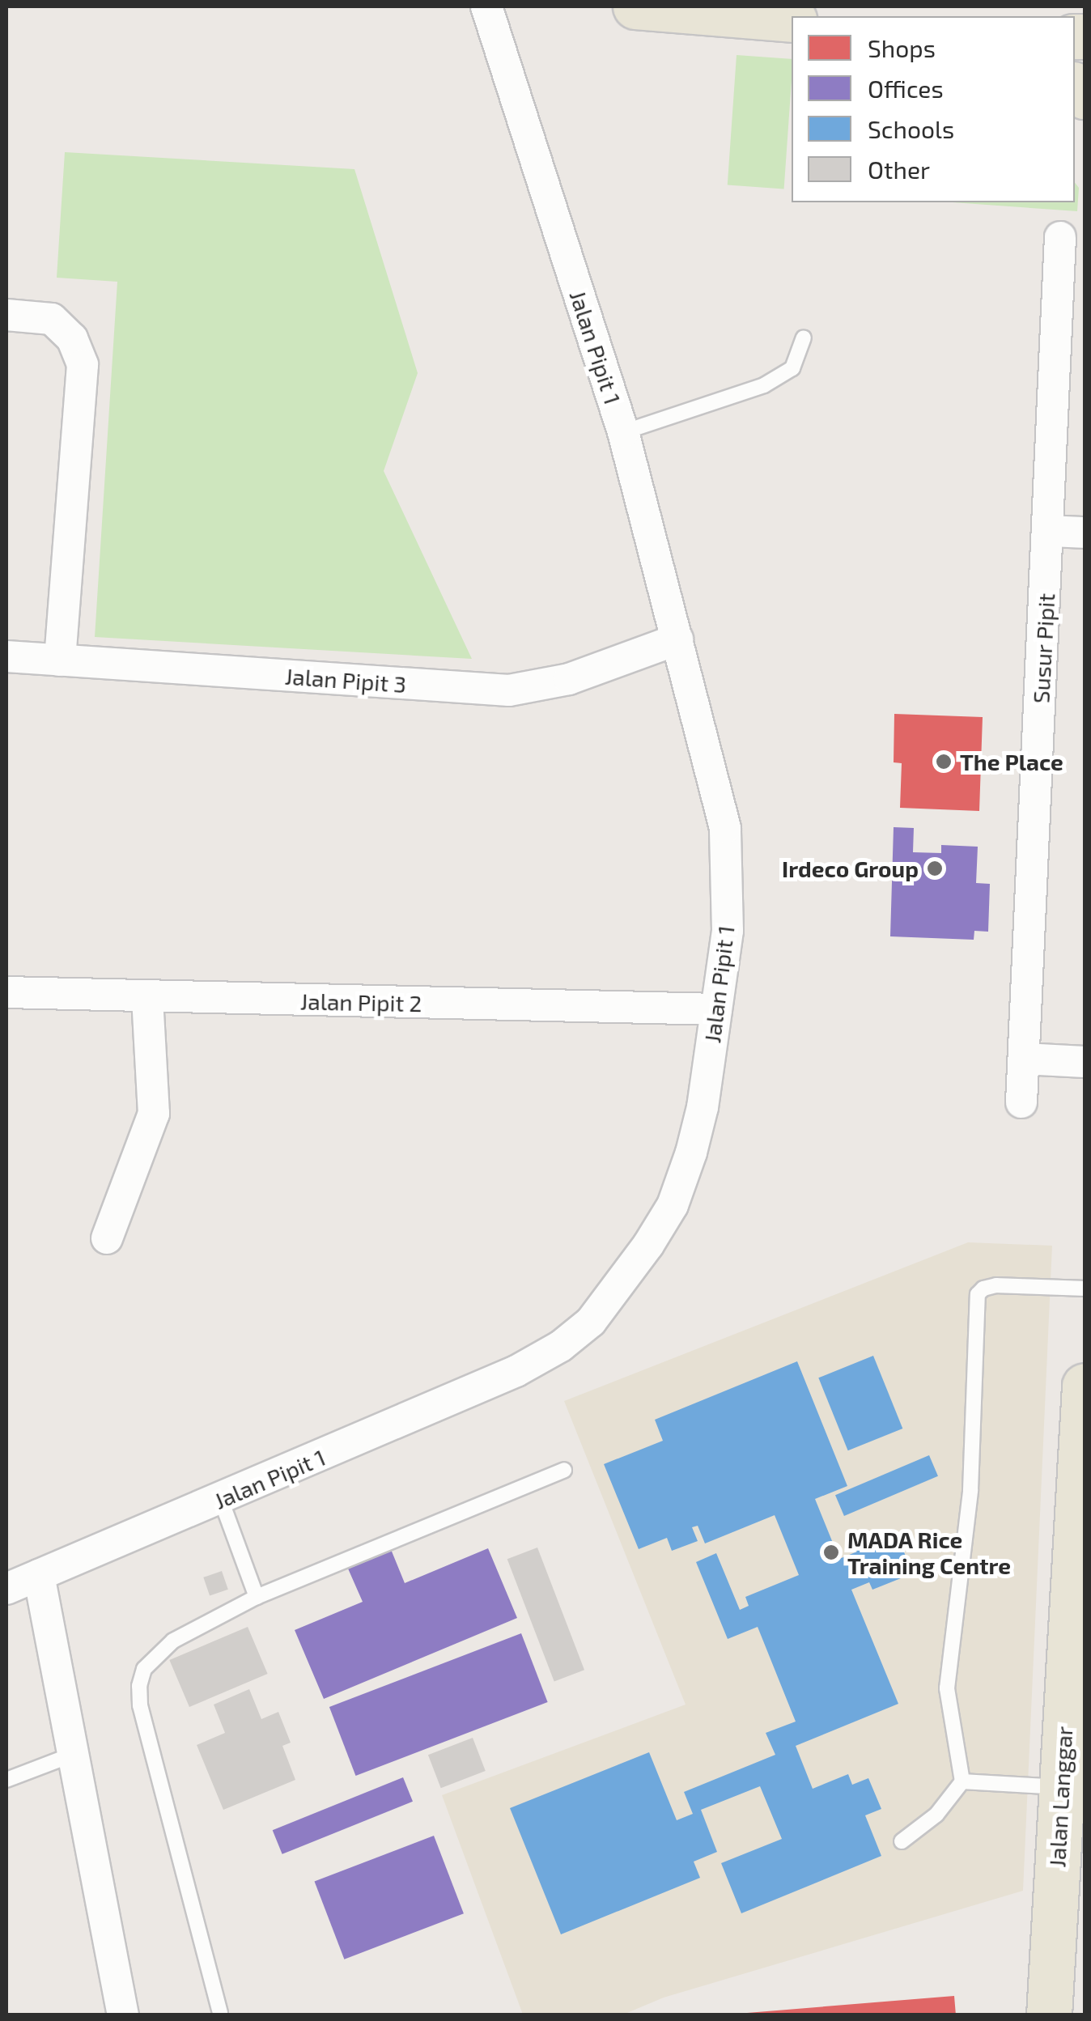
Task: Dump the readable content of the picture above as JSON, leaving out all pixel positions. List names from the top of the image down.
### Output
{
  "streets": {
    "main road": ["Jalan Langgar"],
    "street": [
      "Jalan Pipit 1",
      "Susur Pipit",
      "Jalan Pipit 3",
      "Jalan Pipit 2"
    ]
  },
  "crossings": [
    ["Jalan Pipit 1", "Jalan Pipit 3"],
    ["Jalan Pipit 1", "Jalan Pipit 2"]
  ],
  "places": ["The Place", "Irdeco Group", "MADA Rice Training Centre"],
  "legend": [
    "Shops",
    "Offices",
    "Schools",
    "Other"
  ]
}
